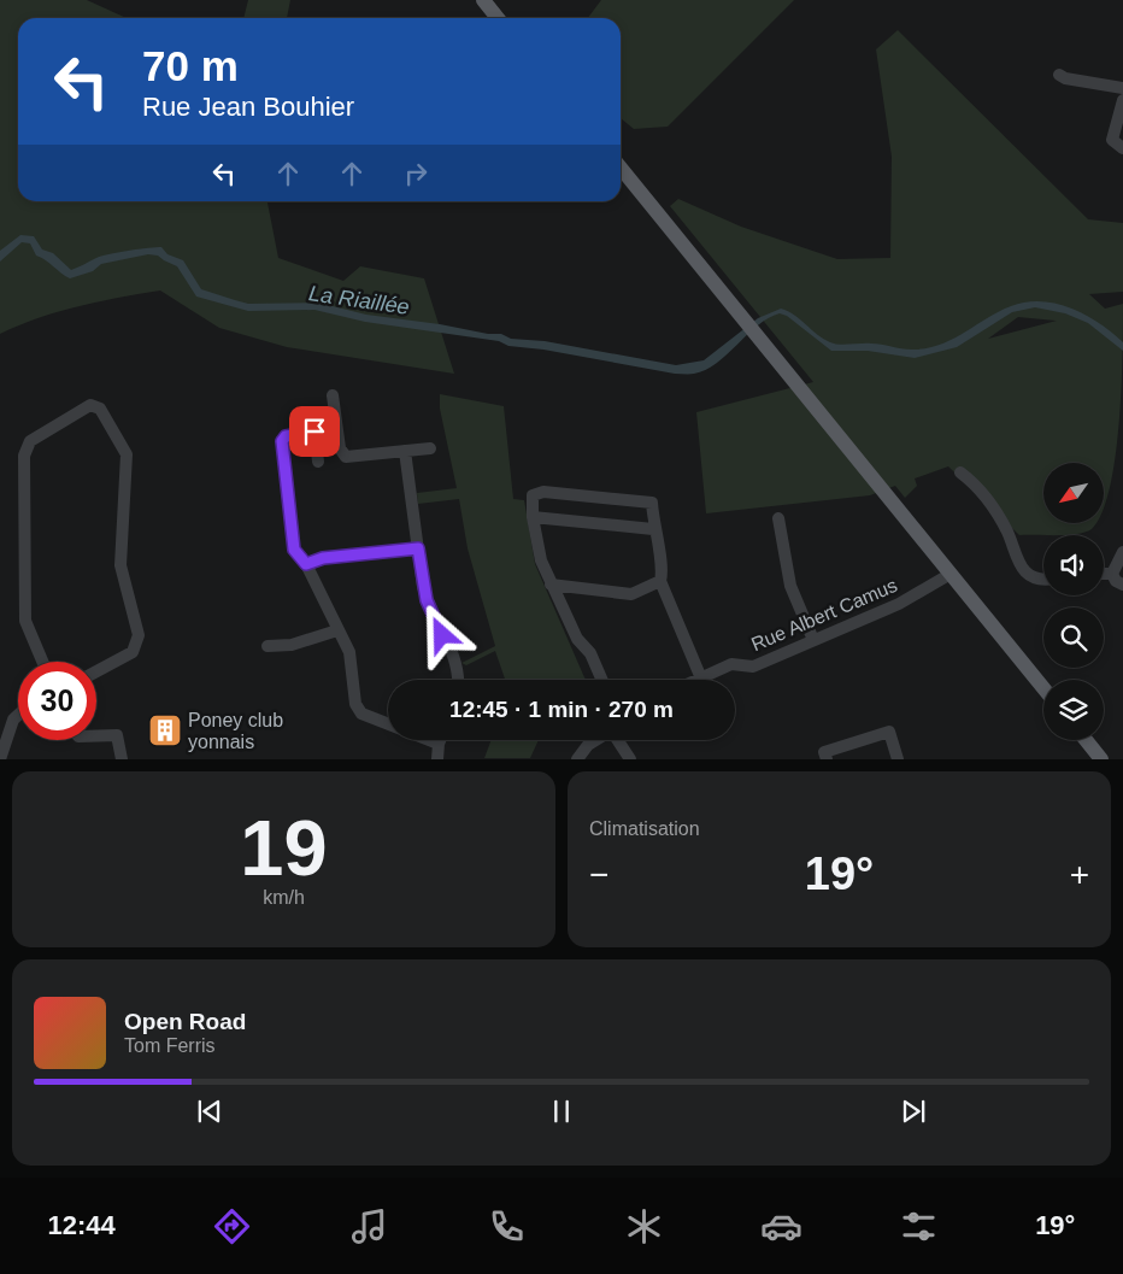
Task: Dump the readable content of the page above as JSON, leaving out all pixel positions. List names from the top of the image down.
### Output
{
  "streets": {
    "street": ["Rue Albert Camus"]
  },
  "water": ["La Riaillée"],
  "places": {
    "building": ["Poney club yonnais"]
  },
  "north": "bottom left",
  "page": {
    "turn": ["70 m", "Rue Jean Bouhier"],
    "limit": "30",
    "trip": "12:45 · 1 min · 270 m",
    "tile": [
      ["19", "km/h"],
      "Climatisation"
    ],
    "heat": ["−", "19°", "+"],
    "song": ["Open Road", "Tom Ferris"],
    "tabs": ["12:44", "19°"]
  }
}
